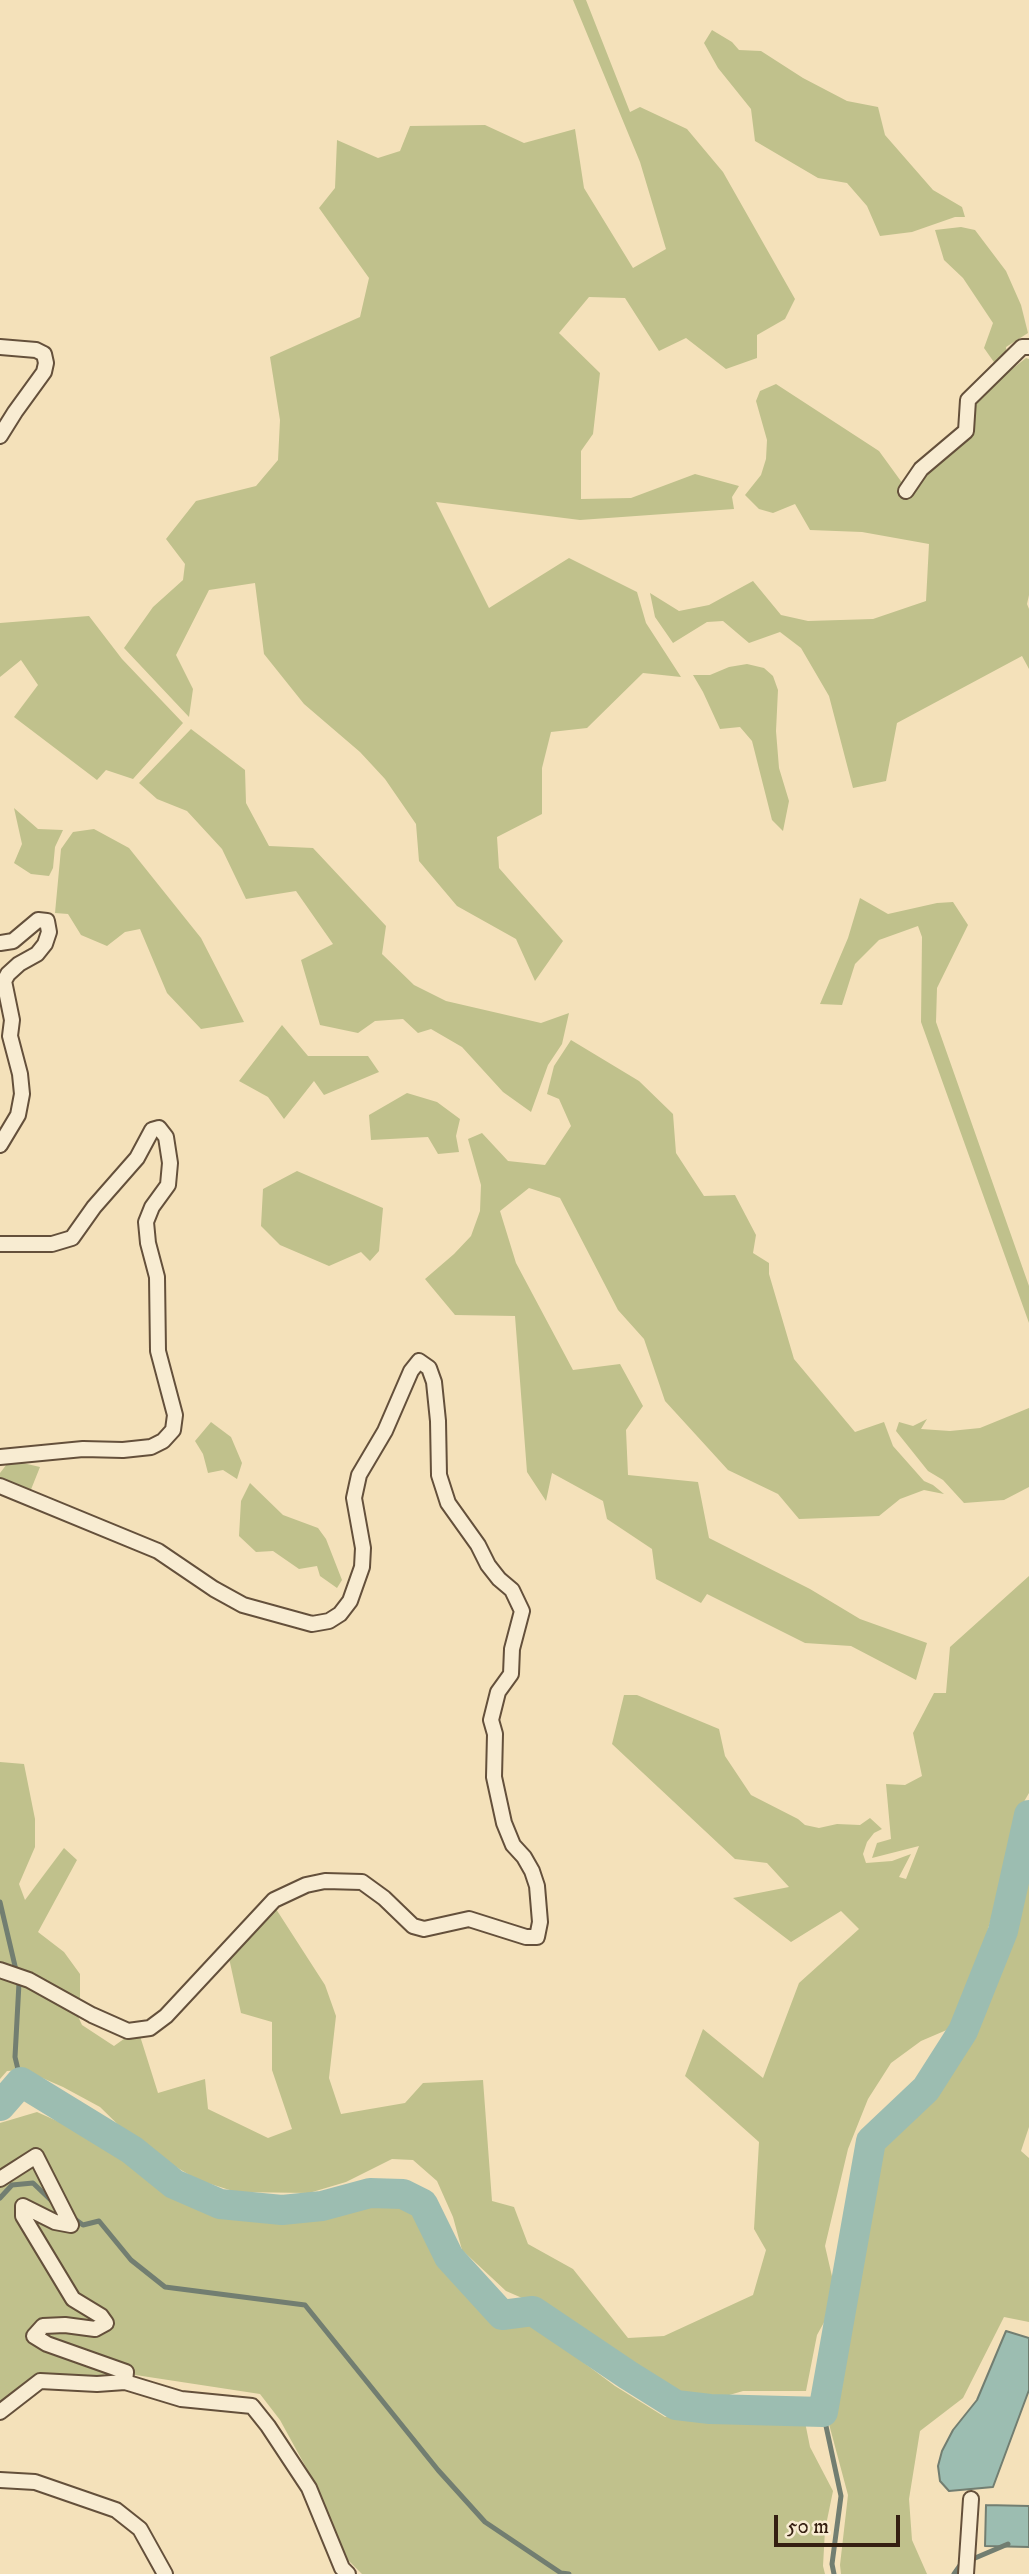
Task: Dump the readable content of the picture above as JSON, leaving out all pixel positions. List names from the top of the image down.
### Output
{
  "scale_bar": "50 m"
}
